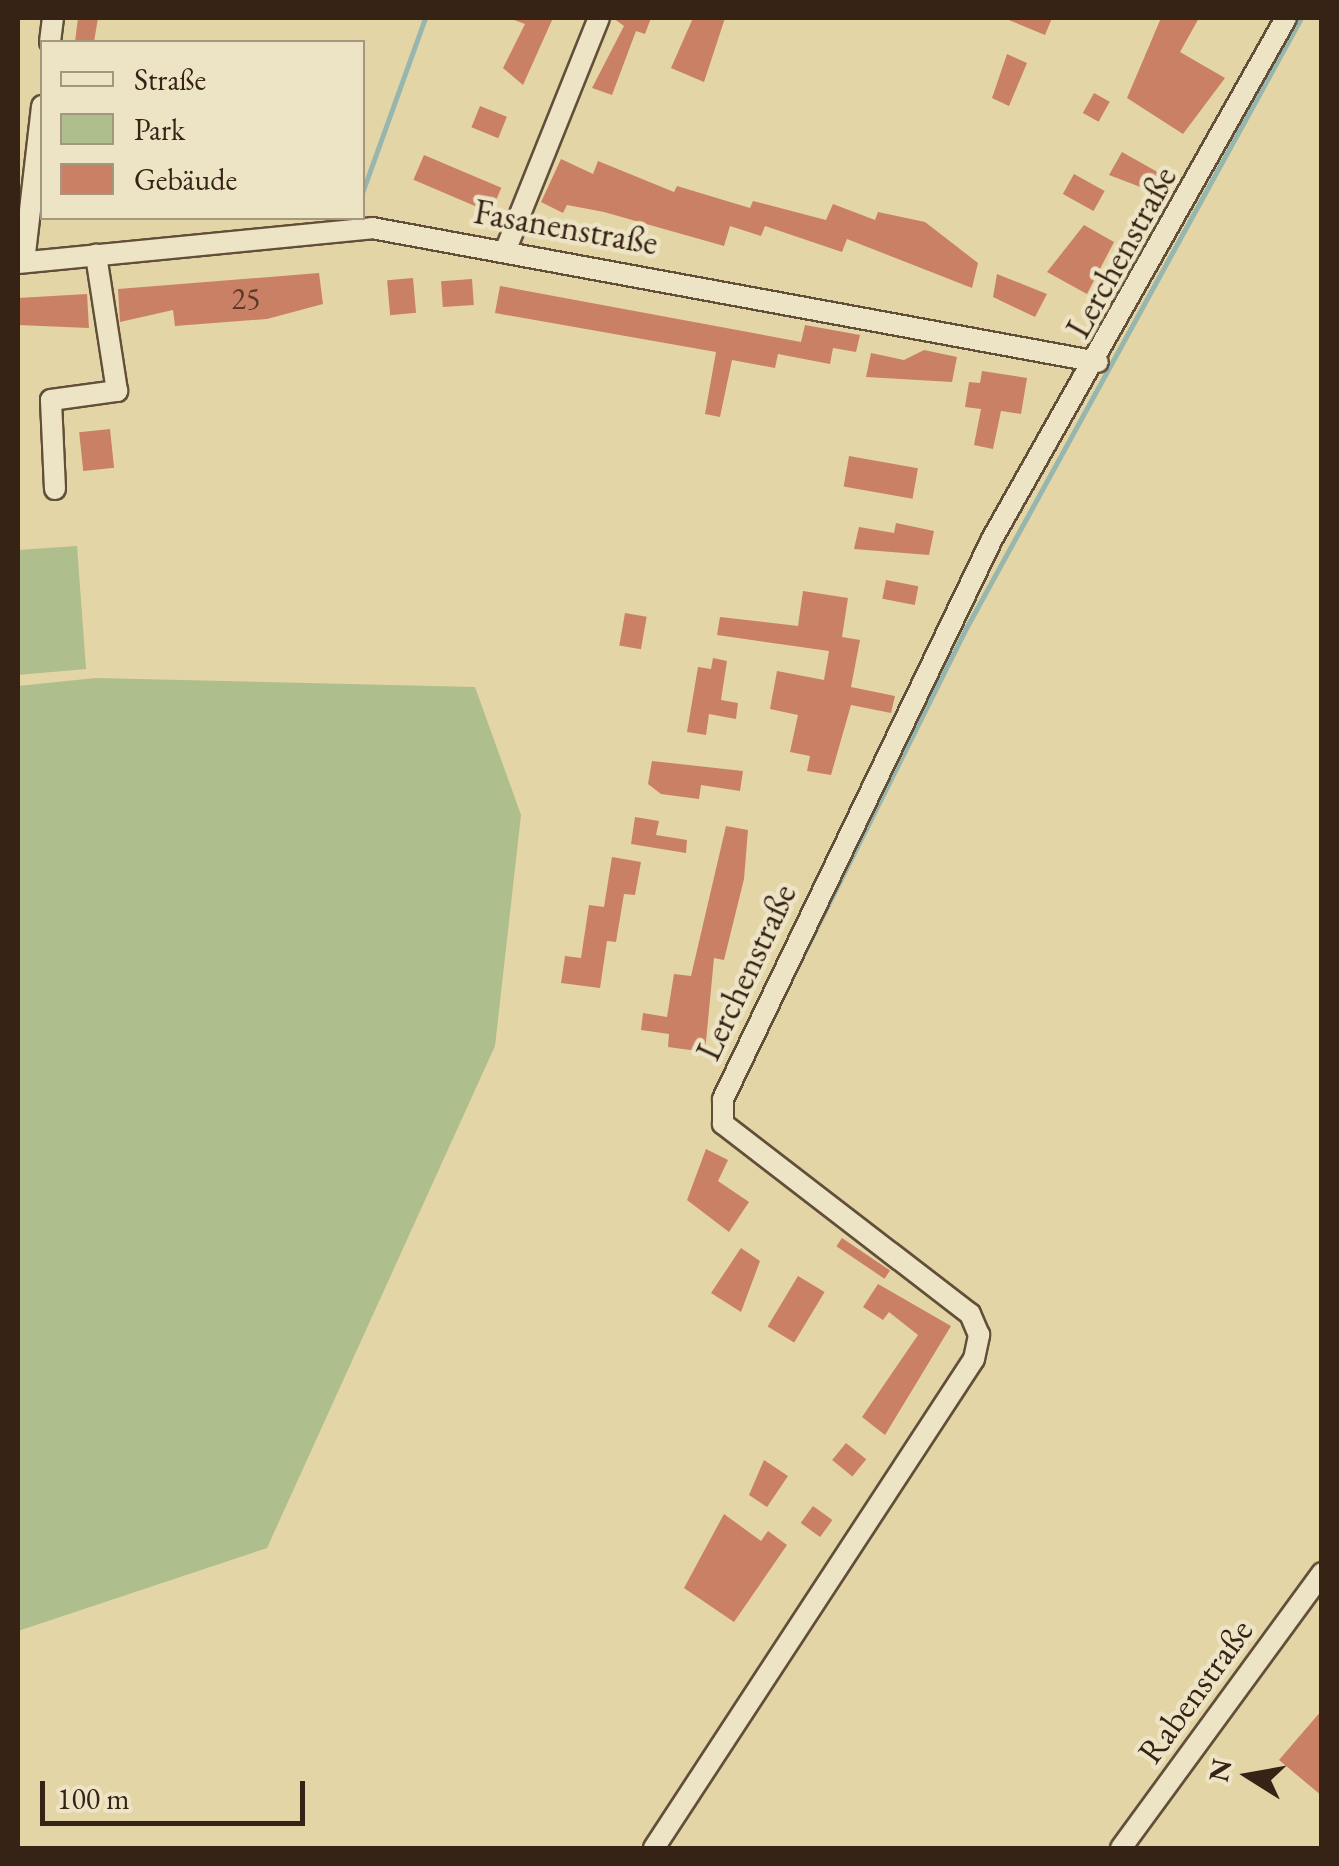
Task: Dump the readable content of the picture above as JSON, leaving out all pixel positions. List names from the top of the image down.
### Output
{
  "streets": {
    "street": ["Fasanenstraße", "Lerchenstraße", "Rabenstraße"]
  },
  "crossings": [
    ["Fasanenstraße", "Lerchenstraße"]
  ],
  "house_numbers": ["25"],
  "legend": ["Straße", "Park", "Gebäude"],
  "scale_bar": "100 m",
  "north": "left"
}
